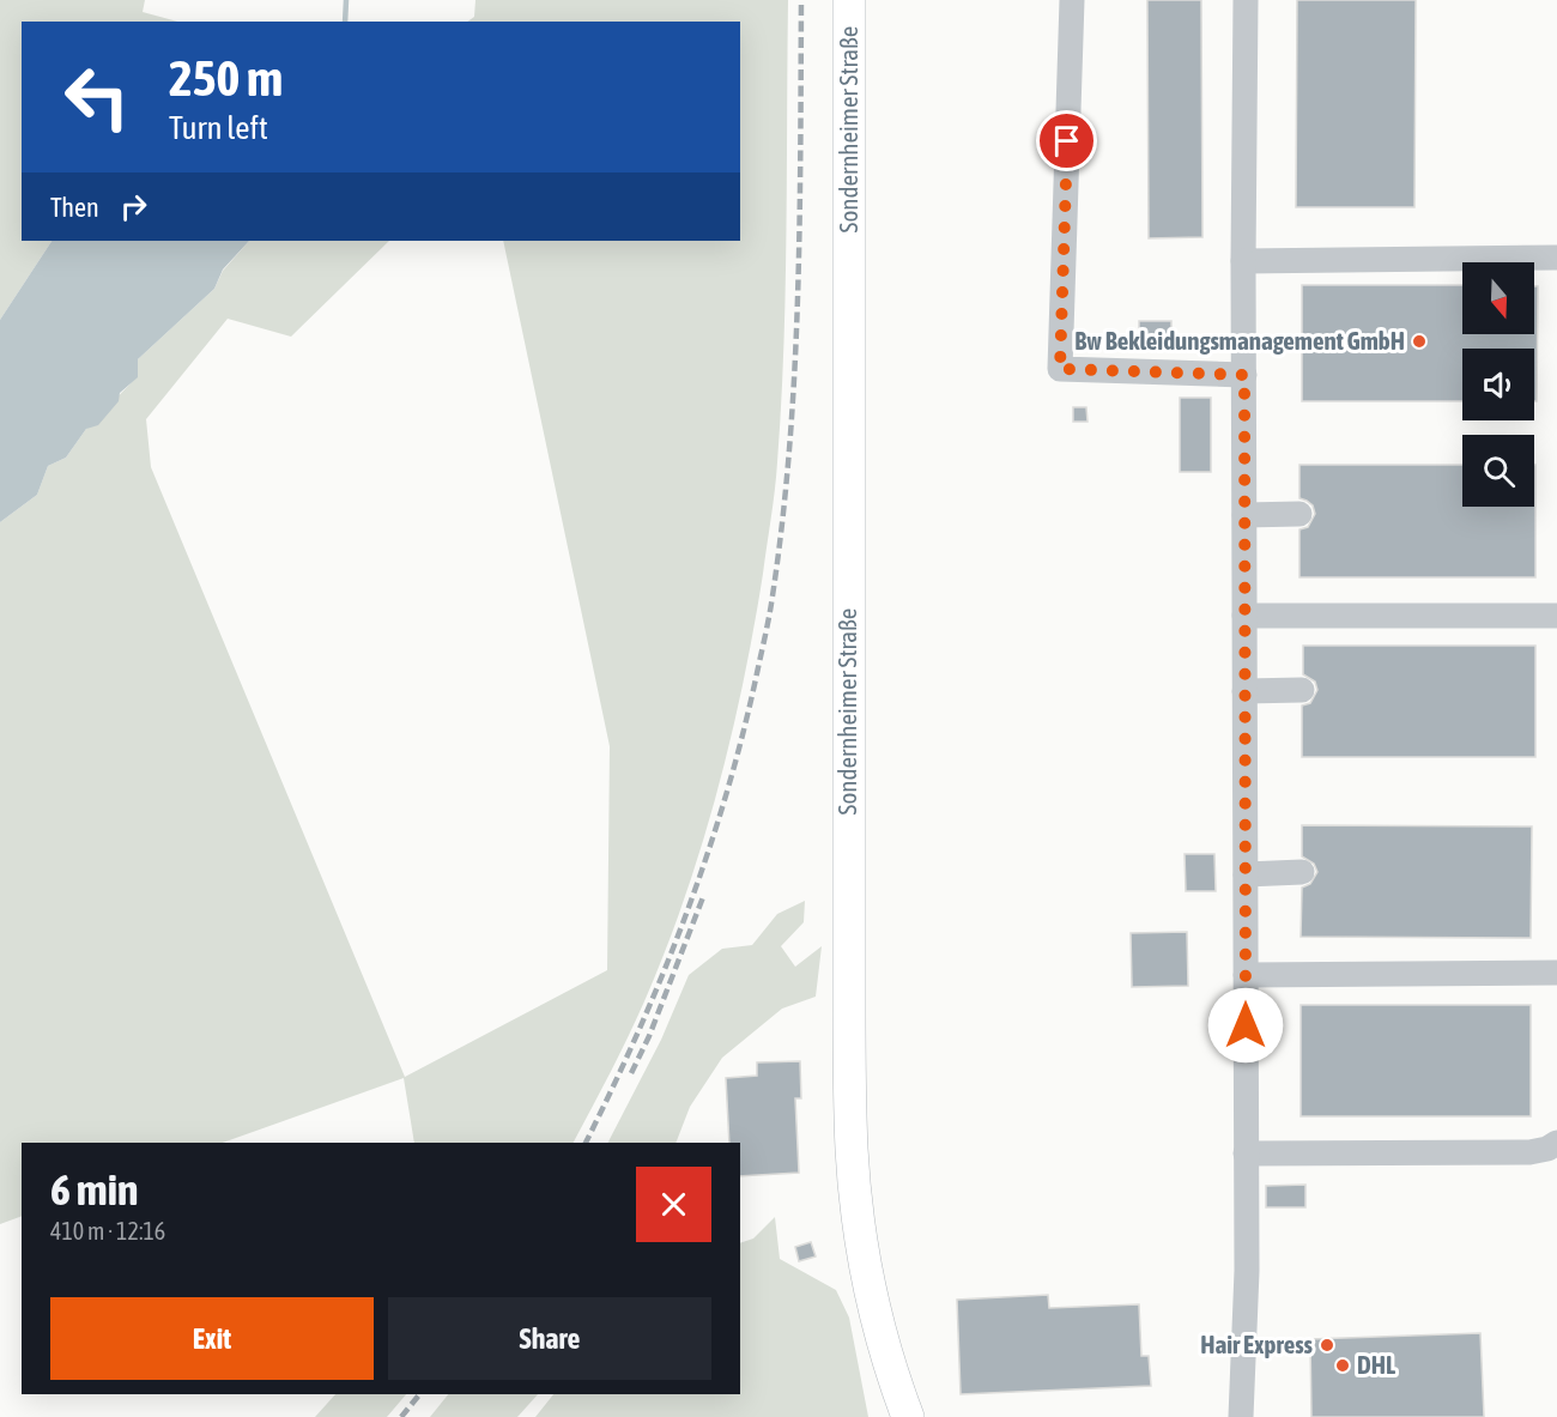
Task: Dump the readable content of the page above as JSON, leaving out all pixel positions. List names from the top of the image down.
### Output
{
  "streets": {
    "main road": ["Sondernheimer Straße"]
  },
  "places": ["Bw Bekleidungsmanagement GmbH", "Hair Express", "DHL"],
  "north": "bottom",
  "page": {
    "turn": ["250 m", "Turn left"],
    "then": "Then",
    "heading": ["6 min", "410 m · 12:16"],
    "buttons": ["Exit", "Share"]
  }
}
